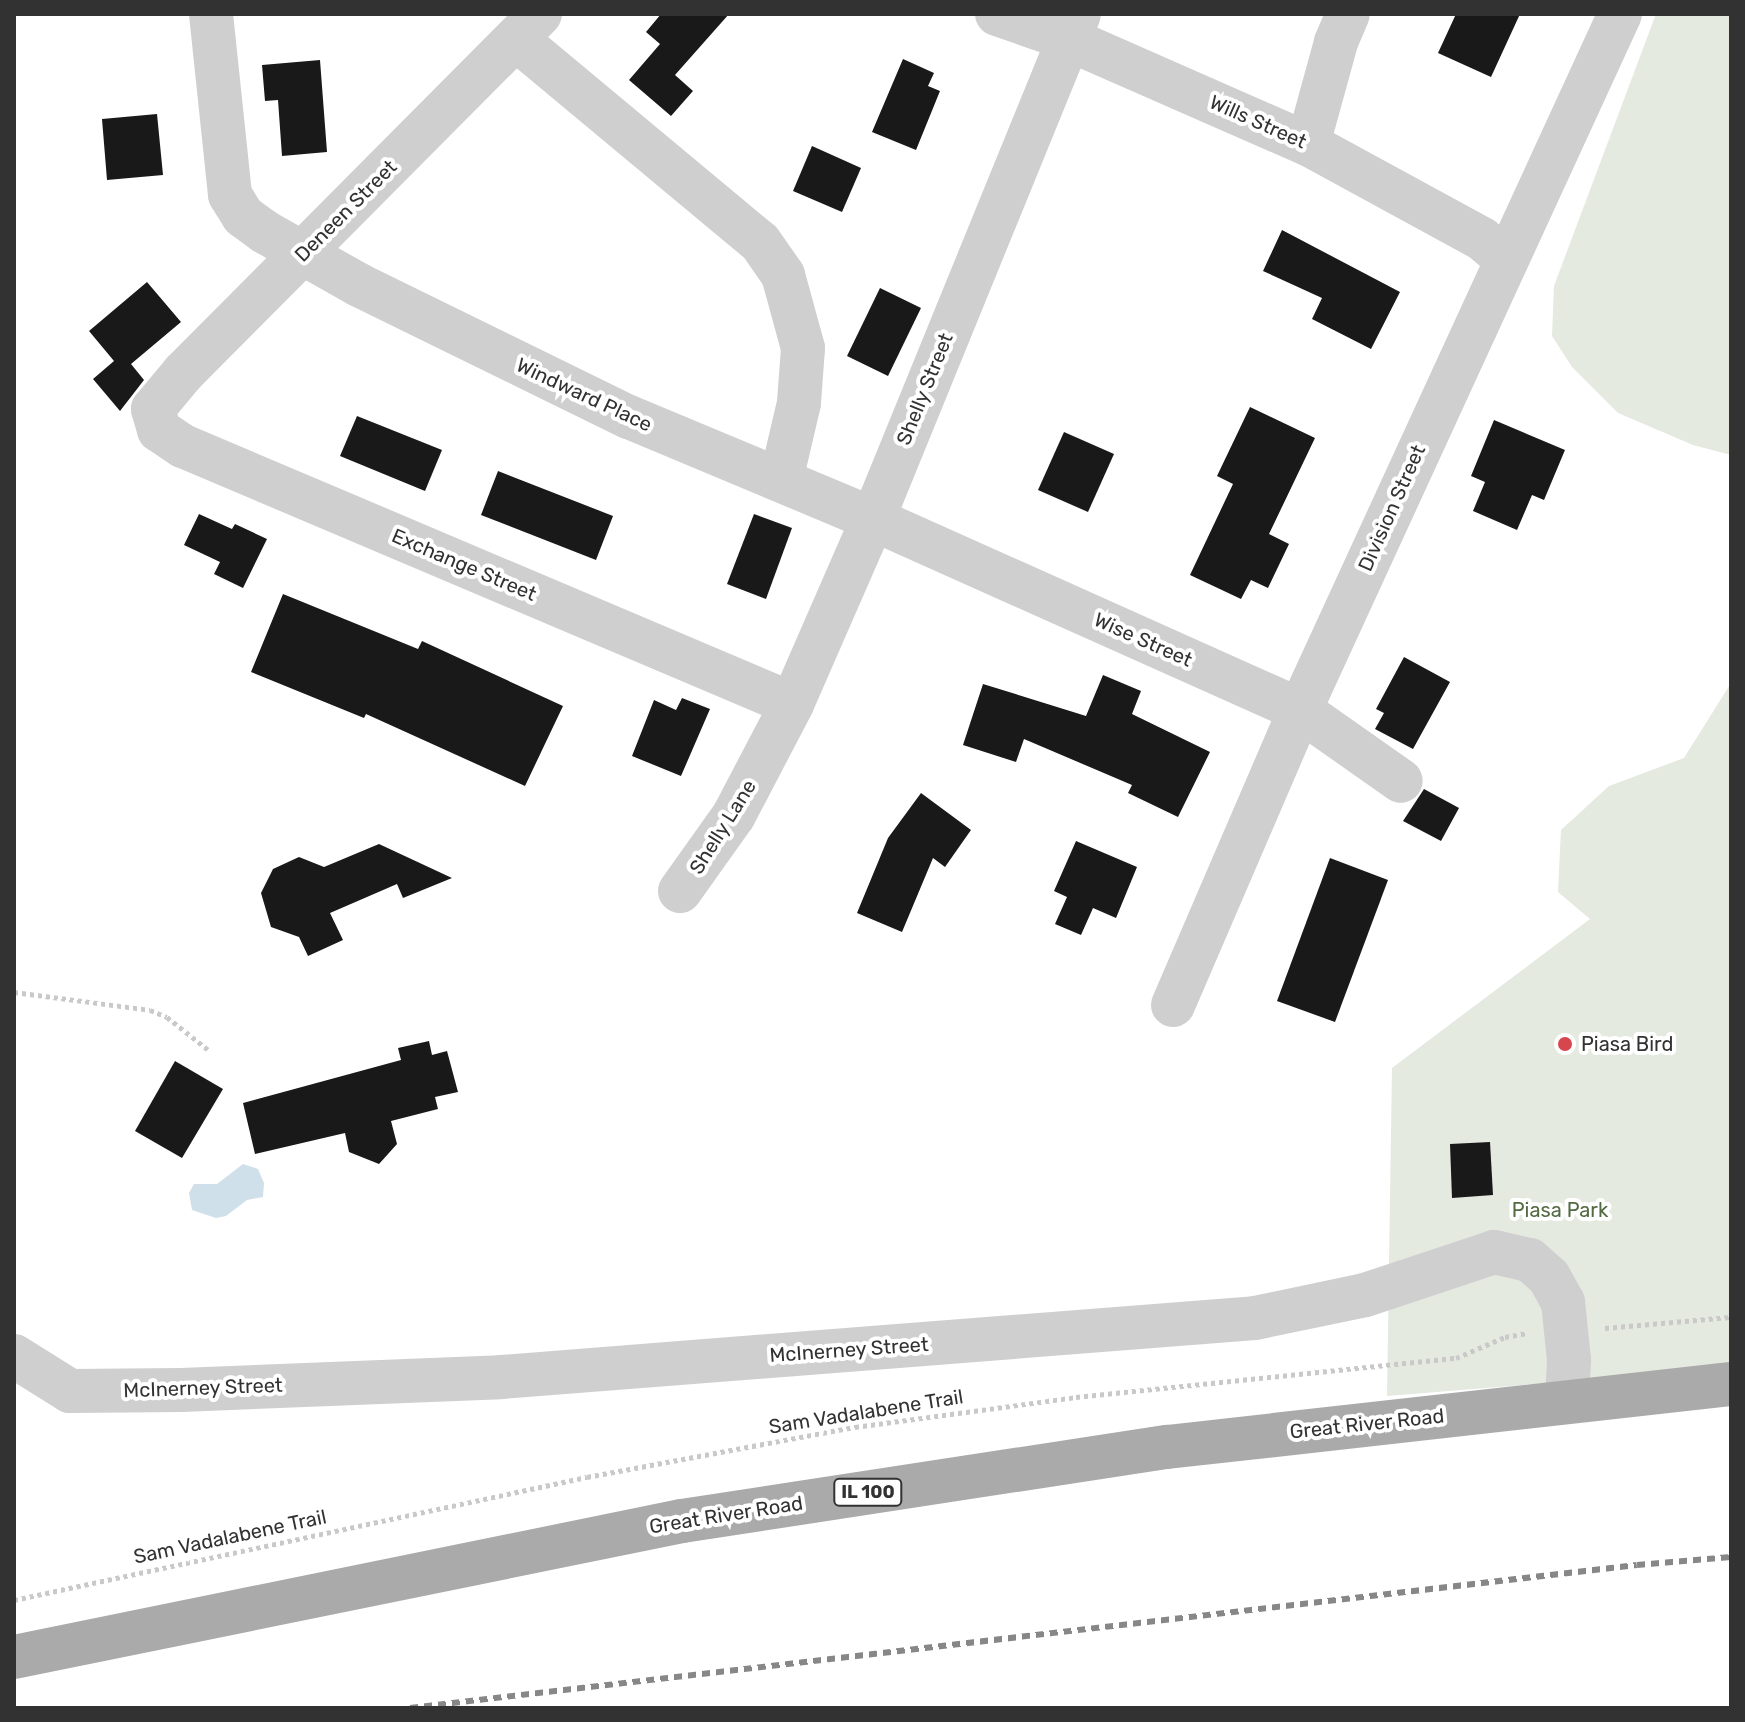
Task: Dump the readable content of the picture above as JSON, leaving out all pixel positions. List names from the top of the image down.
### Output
{
  "streets": {
    "main road": ["Great River Road", "IL 100"],
    "street": [
      "Wills Street",
      "Deneen Street",
      "Shelly Street",
      "Windward Place",
      "Division Street",
      "Exchange Street",
      "Wise Street",
      "Shelly Lane",
      "McInerney Street"
    ],
    "path": ["Sam Vadalabene Trail"]
  },
  "crossings": [
    ["Wills Street", "Shelly Street"],
    ["Wills Street", "Division Street"],
    ["Deneen Street", "Windward Place"],
    ["Deneen Street", "Exchange Street"],
    ["Shelly Street", "Windward Place"],
    ["Shelly Street", "Exchange Street"],
    ["Shelly Street", "Wise Street"],
    ["Shelly Street", "Shelly Lane"],
    ["Windward Place", "Wise Street"],
    ["Division Street", "Wise Street"],
    ["McInerney Street", "Sam Vadalabene Trail"],
    ["McInerney Street", "Great River Road"]
  ],
  "parks": ["Piasa Park"],
  "places": ["Piasa Bird"]
}
